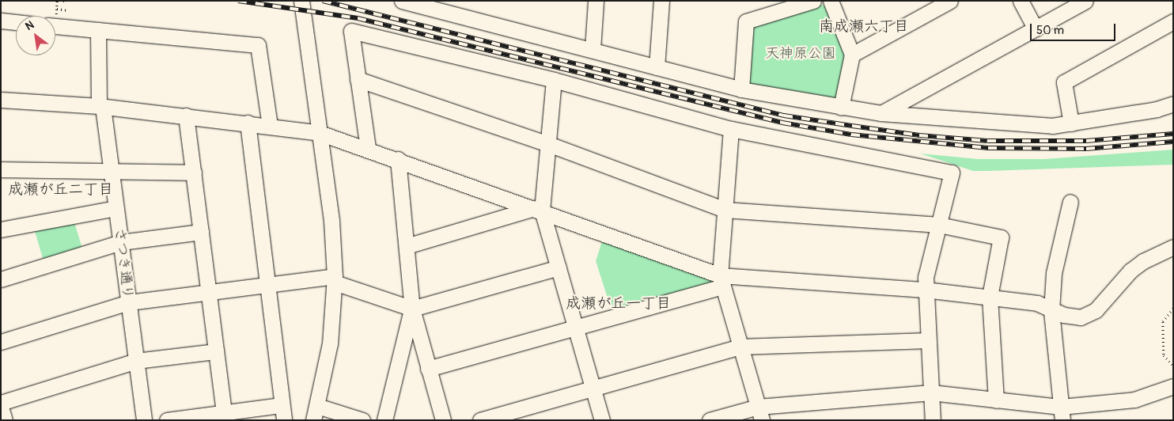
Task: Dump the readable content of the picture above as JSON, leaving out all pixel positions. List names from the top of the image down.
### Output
{
  "streets": {
    "street": ["さつき通り"]
  },
  "districts": ["南成瀬六丁目", "成瀬が丘二丁目", "成瀬が丘一丁目"],
  "parks": ["天神原公園"],
  "scale_bar": "50 m",
  "north": "top left"
}
